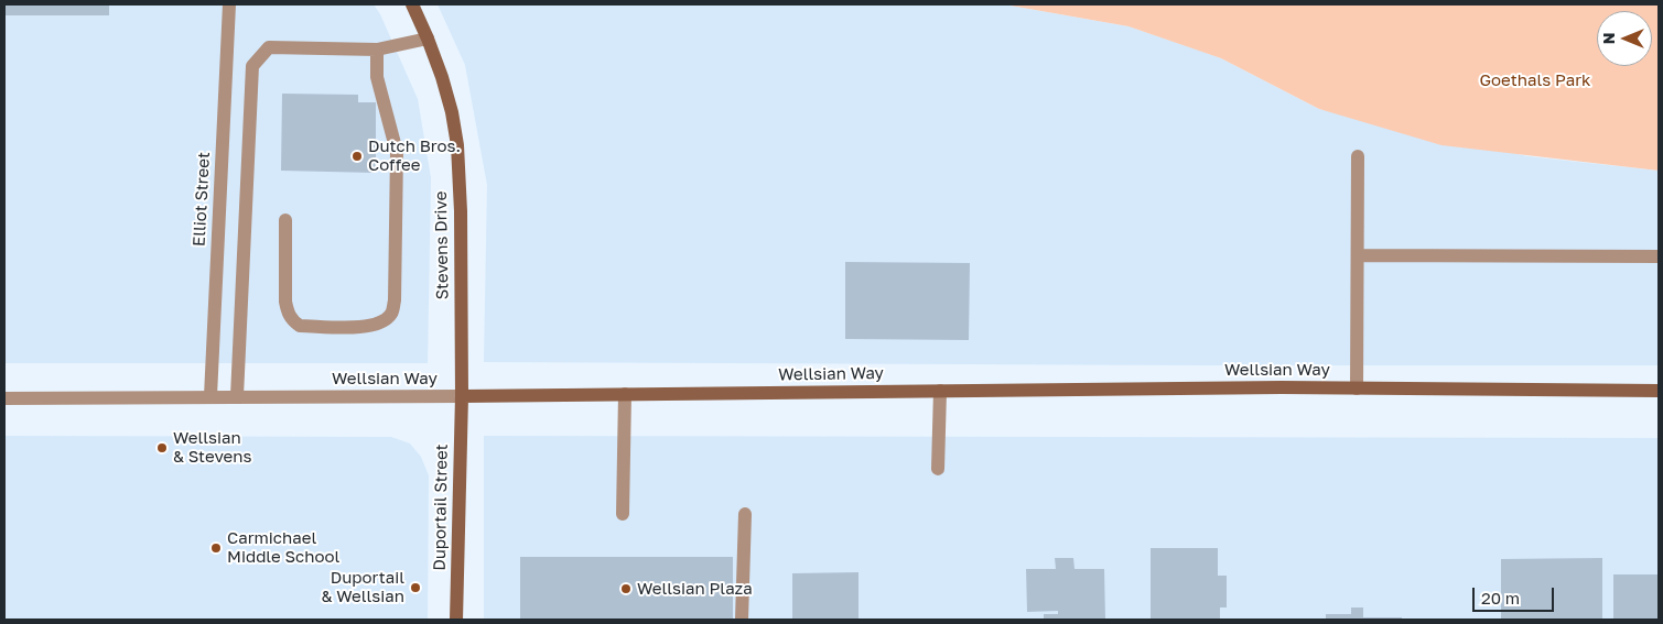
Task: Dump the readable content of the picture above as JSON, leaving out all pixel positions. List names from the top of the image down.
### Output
{
  "streets": {
    "main road": ["Stevens Drive", "Wellsian Way", "Duportail Street"],
    "street": ["Elliot Street"]
  },
  "crossings": [
    ["Elliot Street", "Wellsian Way"],
    ["Stevens Drive", "Wellsian Way"],
    ["Stevens Drive", "Duportail Street"],
    ["Wellsian Way", "Duportail Street"]
  ],
  "parks": ["Goethals Park"],
  "places": [
    "Dutch Bros. Coffee",
    "Wellsian & Stevens",
    "Carmichael Middle School",
    "Duportail & Wellsian",
    "Wellsian Plaza"
  ],
  "scale_bar": "20 m",
  "north": "left"
}
